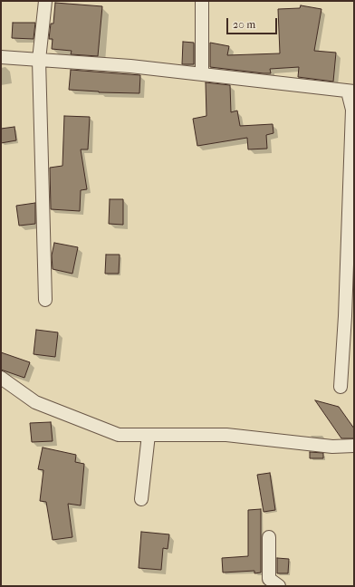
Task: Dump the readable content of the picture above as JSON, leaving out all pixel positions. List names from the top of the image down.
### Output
{
  "scale_bar": "20 m"
}
